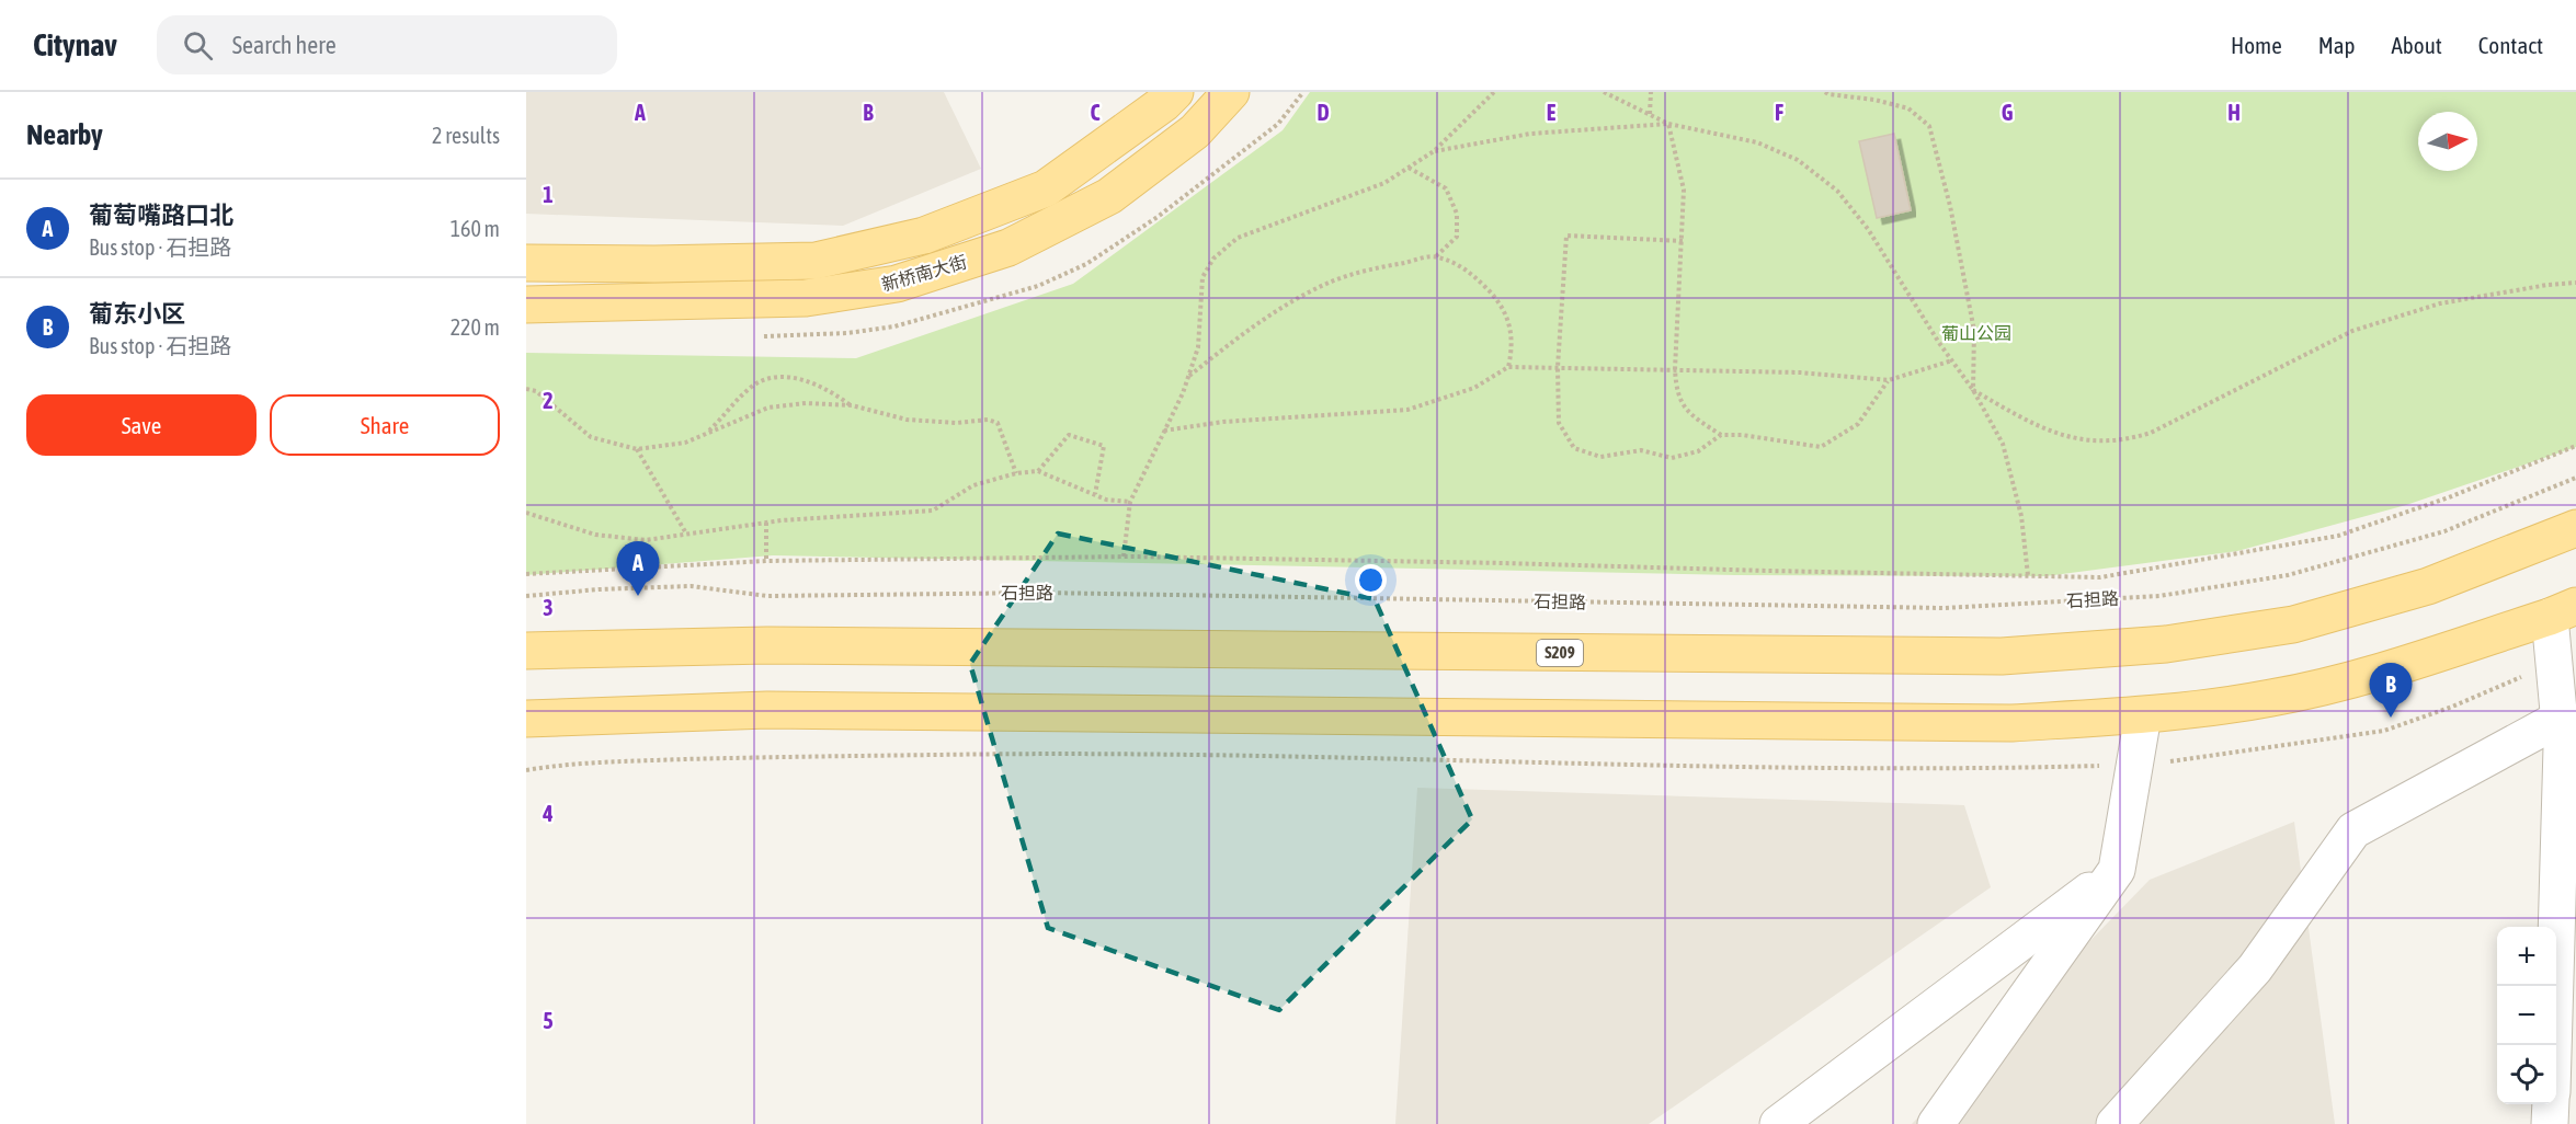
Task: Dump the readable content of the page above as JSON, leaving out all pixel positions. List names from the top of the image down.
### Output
{
  "streets": {
    "main road": ["新桥南大街", "S209"],
    "path": ["石担路"]
  },
  "parks": ["葡山公园"],
  "north": "right",
  "page": {
    "header": "Citynav",
    "search": "Search here",
    "nav": [
      "Home",
      "Map",
      "About",
      "Contact"
    ],
    "heading": ["Nearby", "2 results"],
    "list": [
      {
        "mark": "A",
        "name": "葡萄嘴路口北",
        "note": "Bus stop · 石担路",
        "value": "160 m"
      },
      {
        "mark": "B",
        "name": "葡东小区",
        "note": "Bus stop · 石担路",
        "value": "220 m"
      }
    ],
    "buttons": ["Save", "Share"],
    "pins": ["A", "B"],
    "map_buttons": ["+", "−"]
  },
  "grid": {
    "columns": [
      "A",
      "B",
      "C",
      "D",
      "E",
      "F",
      "G",
      "H"
    ],
    "rows": [
      "1",
      "2",
      "3",
      "4",
      "5"
    ]
  }
}
